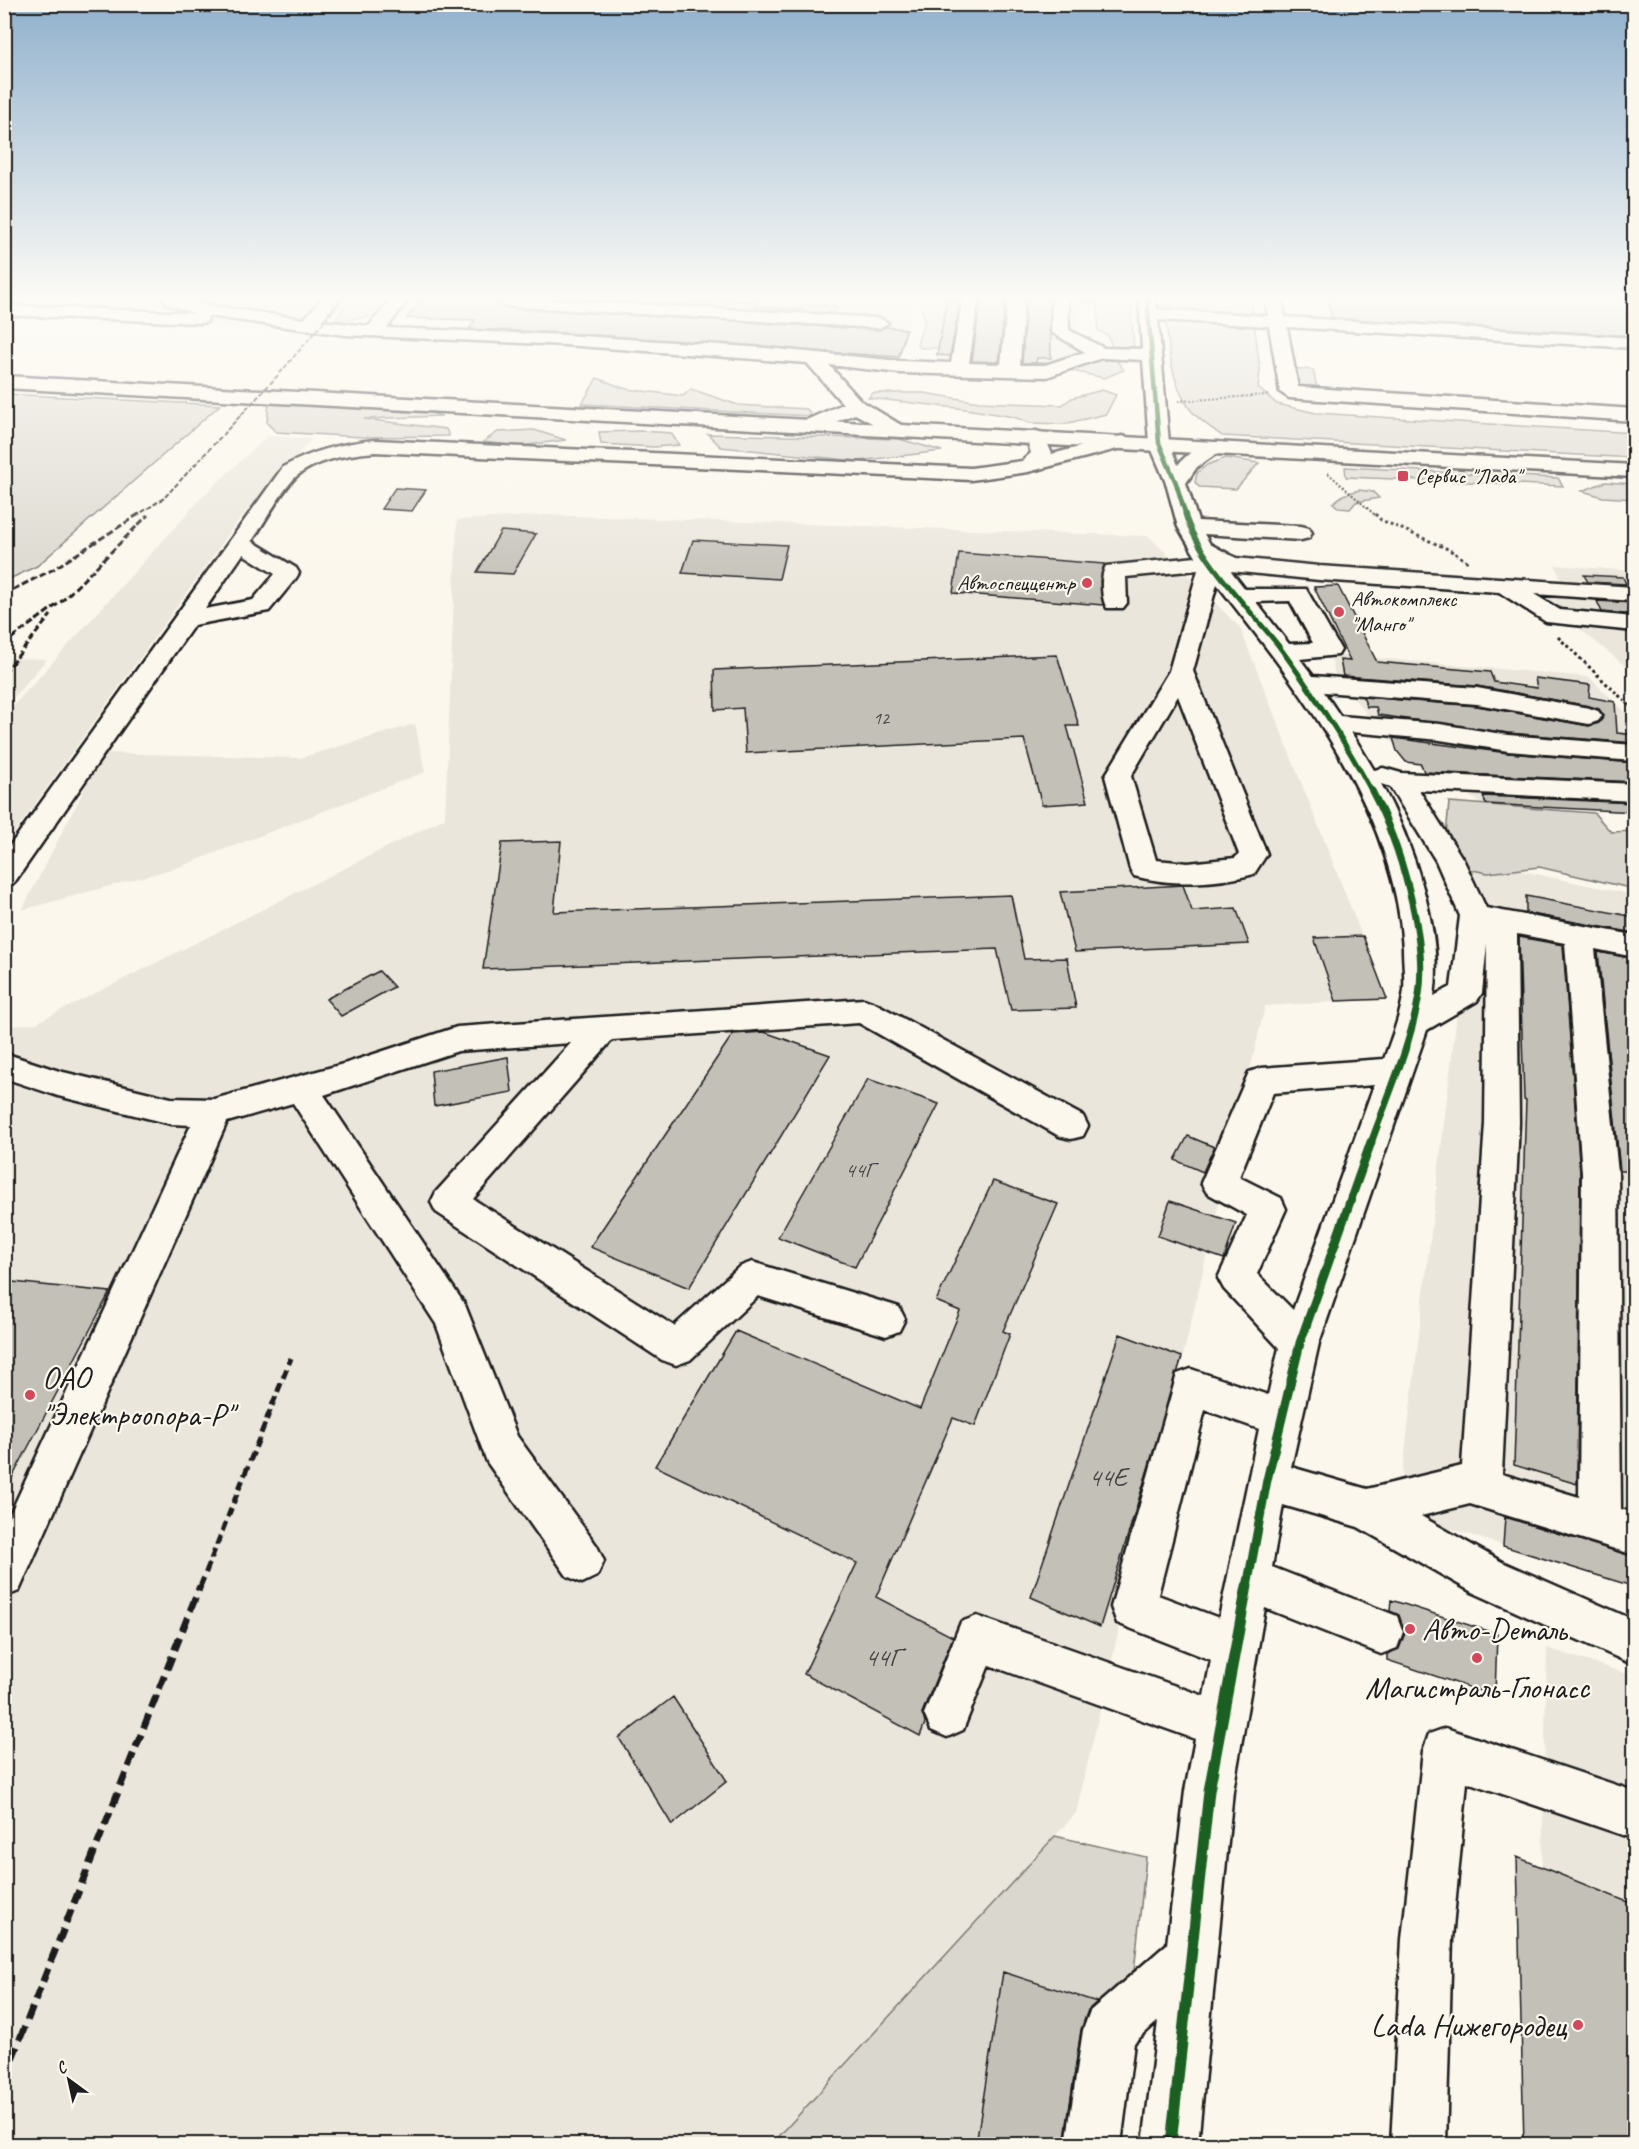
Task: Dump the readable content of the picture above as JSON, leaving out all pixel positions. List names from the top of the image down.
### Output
{
  "places": {
    "transit": ["Сервис \"Лада\""],
    "other": [
      "Автоспеццентр",
      "Автокомплекс \"Манго\"",
      "ОАО \"Электроопора-Р\"",
      "Авто-Dеталь",
      "Магистраль-Глонасс",
      "Lada Нижегородец"
    ]
  },
  "house_numbers": [
    "12",
    "44Г",
    "44Е",
    "44Г"
  ],
  "north": "top left"
}
